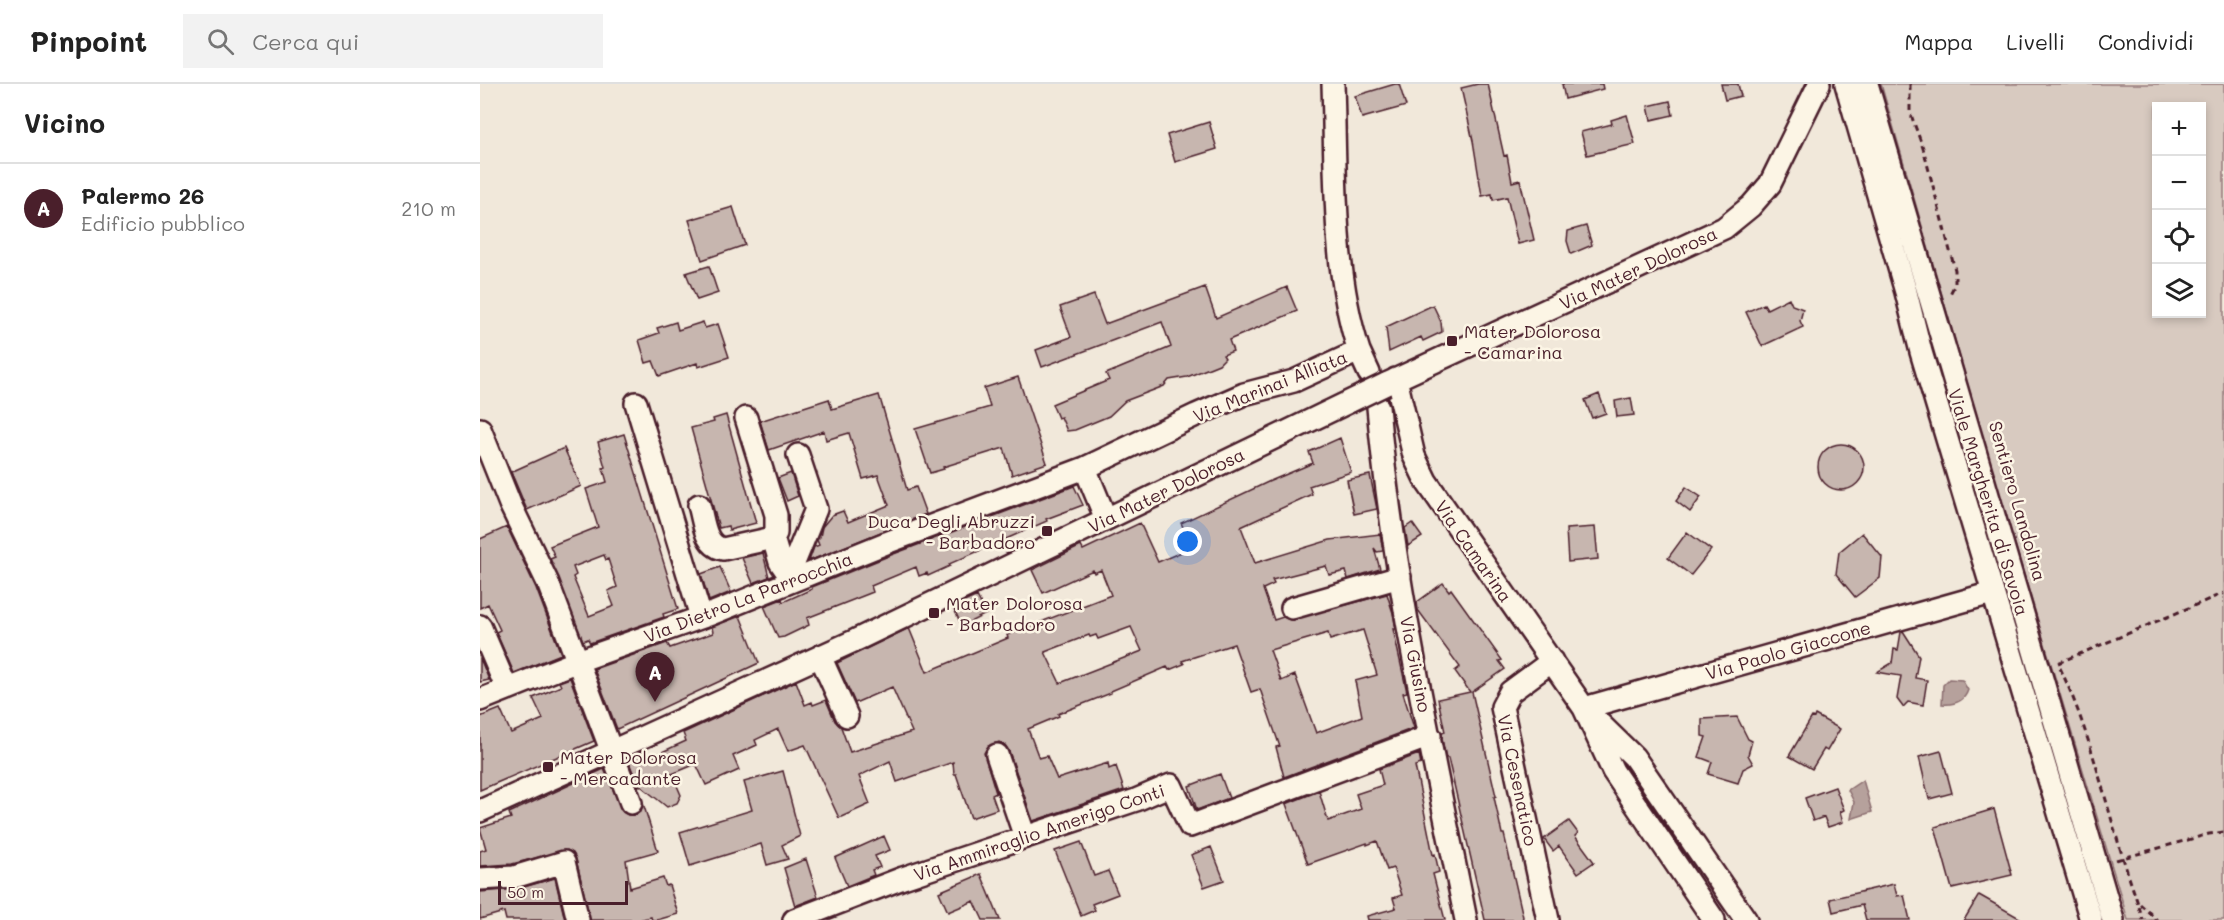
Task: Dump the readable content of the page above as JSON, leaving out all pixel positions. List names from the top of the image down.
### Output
{
  "streets": {
    "street": [
      "Via Mater Dolorosa",
      "Via Marinai Alliata",
      "Viale Margherita di Savoia",
      "Via Camarina",
      "Via Dietro La Parrocchia",
      "Via Paolo Giaccone",
      "Via Giusino",
      "Via Cesenatico",
      "Via Ammiraglio Amerigo Conti"
    ]
  },
  "crossings": [
    ["Via Mater Dolorosa", "Via Camarina"],
    ["Via Marinai Alliata", "Via Dietro La Parrocchia"],
    ["Viale Margherita di Savoia", "Via Paolo Giaccone"],
    ["Via Camarina", "Via Paolo Giaccone"],
    ["Via Camarina", "Via Cesenatico"],
    ["Via Giusino", "Via Ammiraglio Amerigo Conti"]
  ],
  "places": {
    "transit": [
      "Mater Dolorosa - Camarina",
      "Duca Degli Abruzzi - Barbadoro",
      "Mater Dolorosa - Barbadoro",
      "Mater Dolorosa - Mercadante"
    ]
  },
  "scale_bar": "50 m",
  "page": {
    "header": "Pinpoint",
    "search": "Cerca qui",
    "nav": ["Mappa", "Livelli", "Condividi"],
    "heading": "Vicino",
    "map_buttons": ["+", "−"],
    "list": [
      {
        "mark": "A",
        "name": "Palermo 26",
        "note": "Edificio pubblico",
        "value": "210 m"
      }
    ],
    "pins": "A",
    "scale": "50 m"
  }
}
